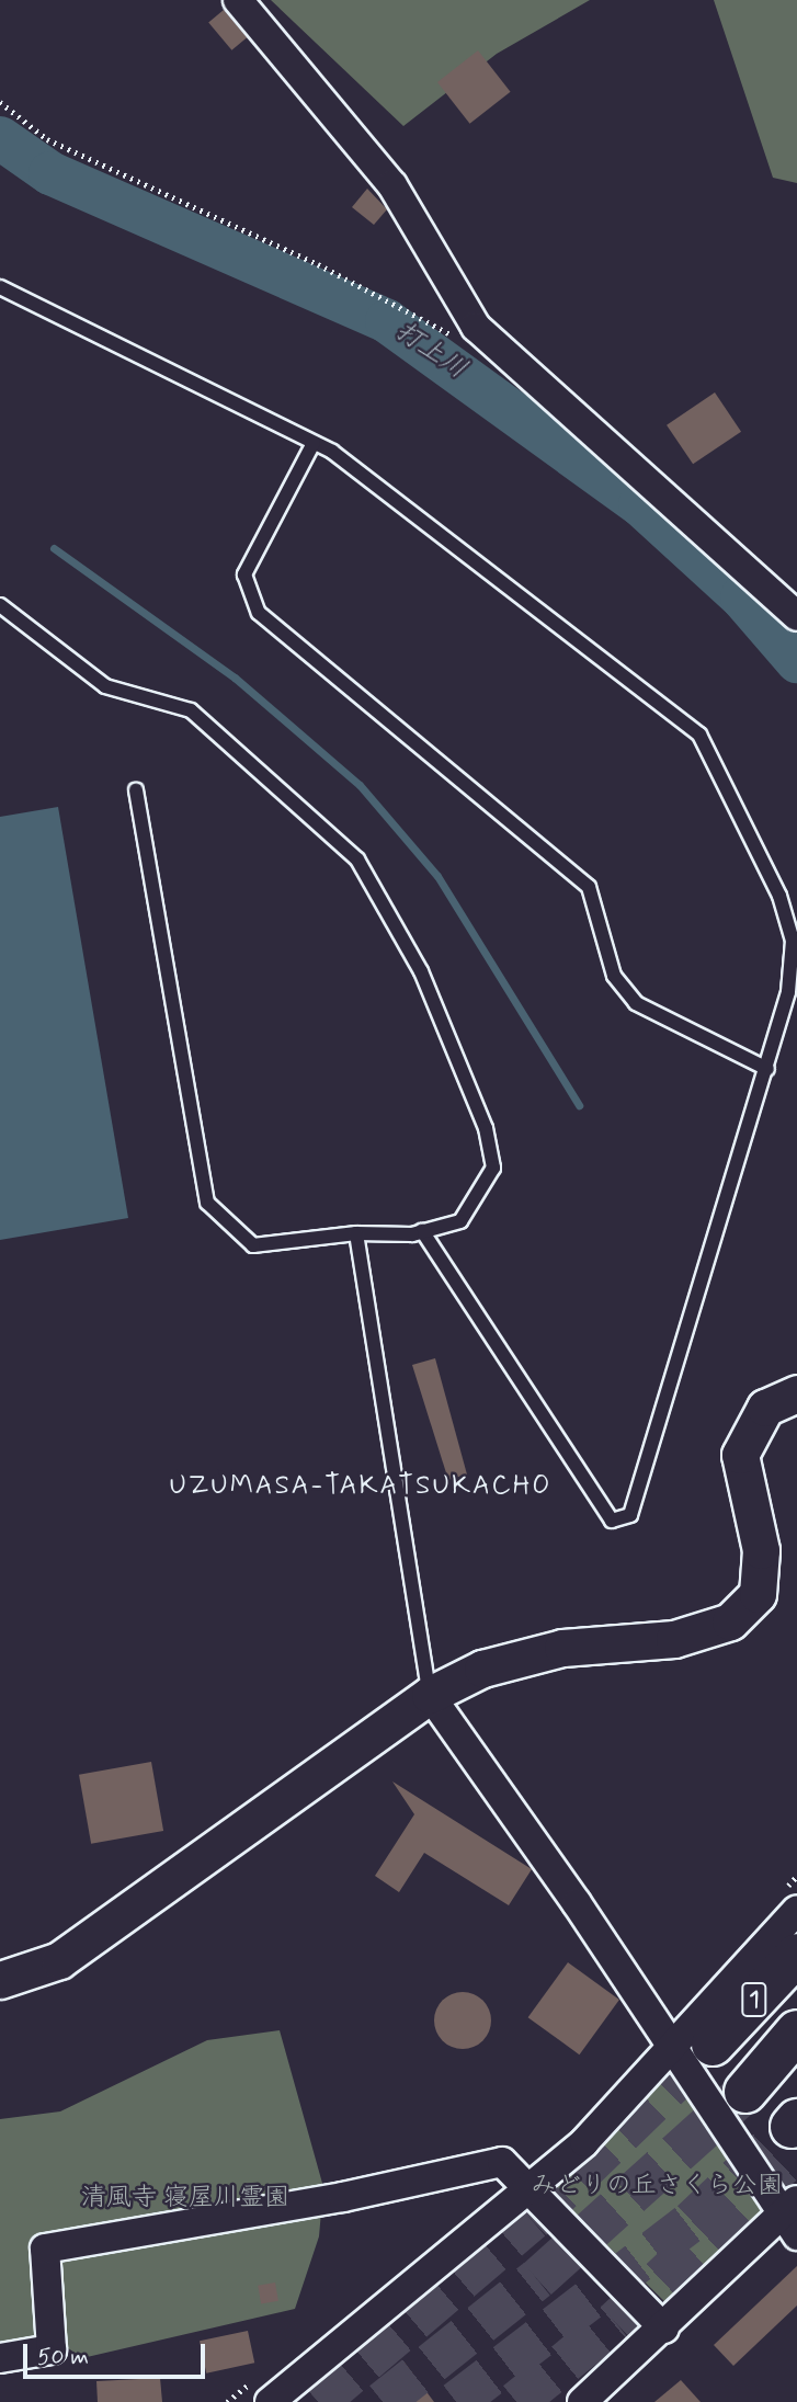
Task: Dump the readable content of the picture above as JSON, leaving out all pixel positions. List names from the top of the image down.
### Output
{
  "streets": {
    "highway": ["1"]
  },
  "districts": ["UZUMASA-TAKATSUKACHO"],
  "water": ["打上川"],
  "parks": ["みどりの丘さくら公園", "清風寺 寝屋川霊園"],
  "scale_bar": "50 m"
}
